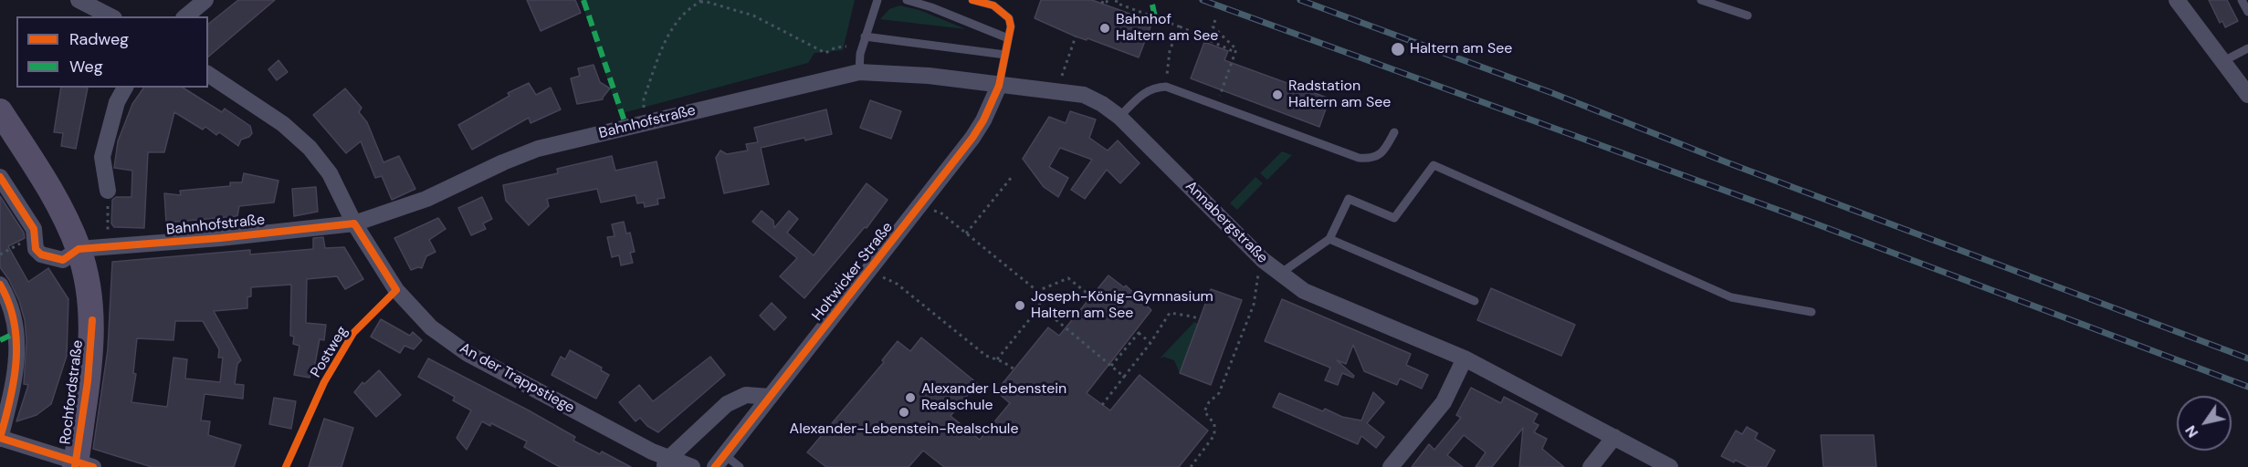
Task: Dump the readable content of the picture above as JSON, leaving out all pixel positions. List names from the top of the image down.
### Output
{
  "streets": {
    "main road": ["Rochfordstraße"],
    "street": [
      "Bahnhofstraße",
      "Annabergstraße",
      "Holtwicker Straße",
      "An der Trappstiege"
    ],
    "cycle path": ["Postweg"]
  },
  "crossings": [
    ["Bahnhofstraße", "Annabergstraße"],
    ["Bahnhofstraße", "Holtwicker Straße"],
    ["Bahnhofstraße", "An der Trappstiege"],
    ["Bahnhofstraße", "Rochfordstraße"],
    ["Annabergstraße", "Holtwicker Straße"],
    ["Postweg", "An der Trappstiege"]
  ],
  "places": [
    "Bahnhof Haltern am See",
    "Haltern am See",
    "Radstation Haltern am See",
    "Joseph-König-Gymnasium Haltern am See",
    "Alexander Lebenstein Realschule",
    "Alexander-Lebenstein-Realschule"
  ],
  "legend": ["Radweg", "Weg"],
  "north": "bottom left"
}
